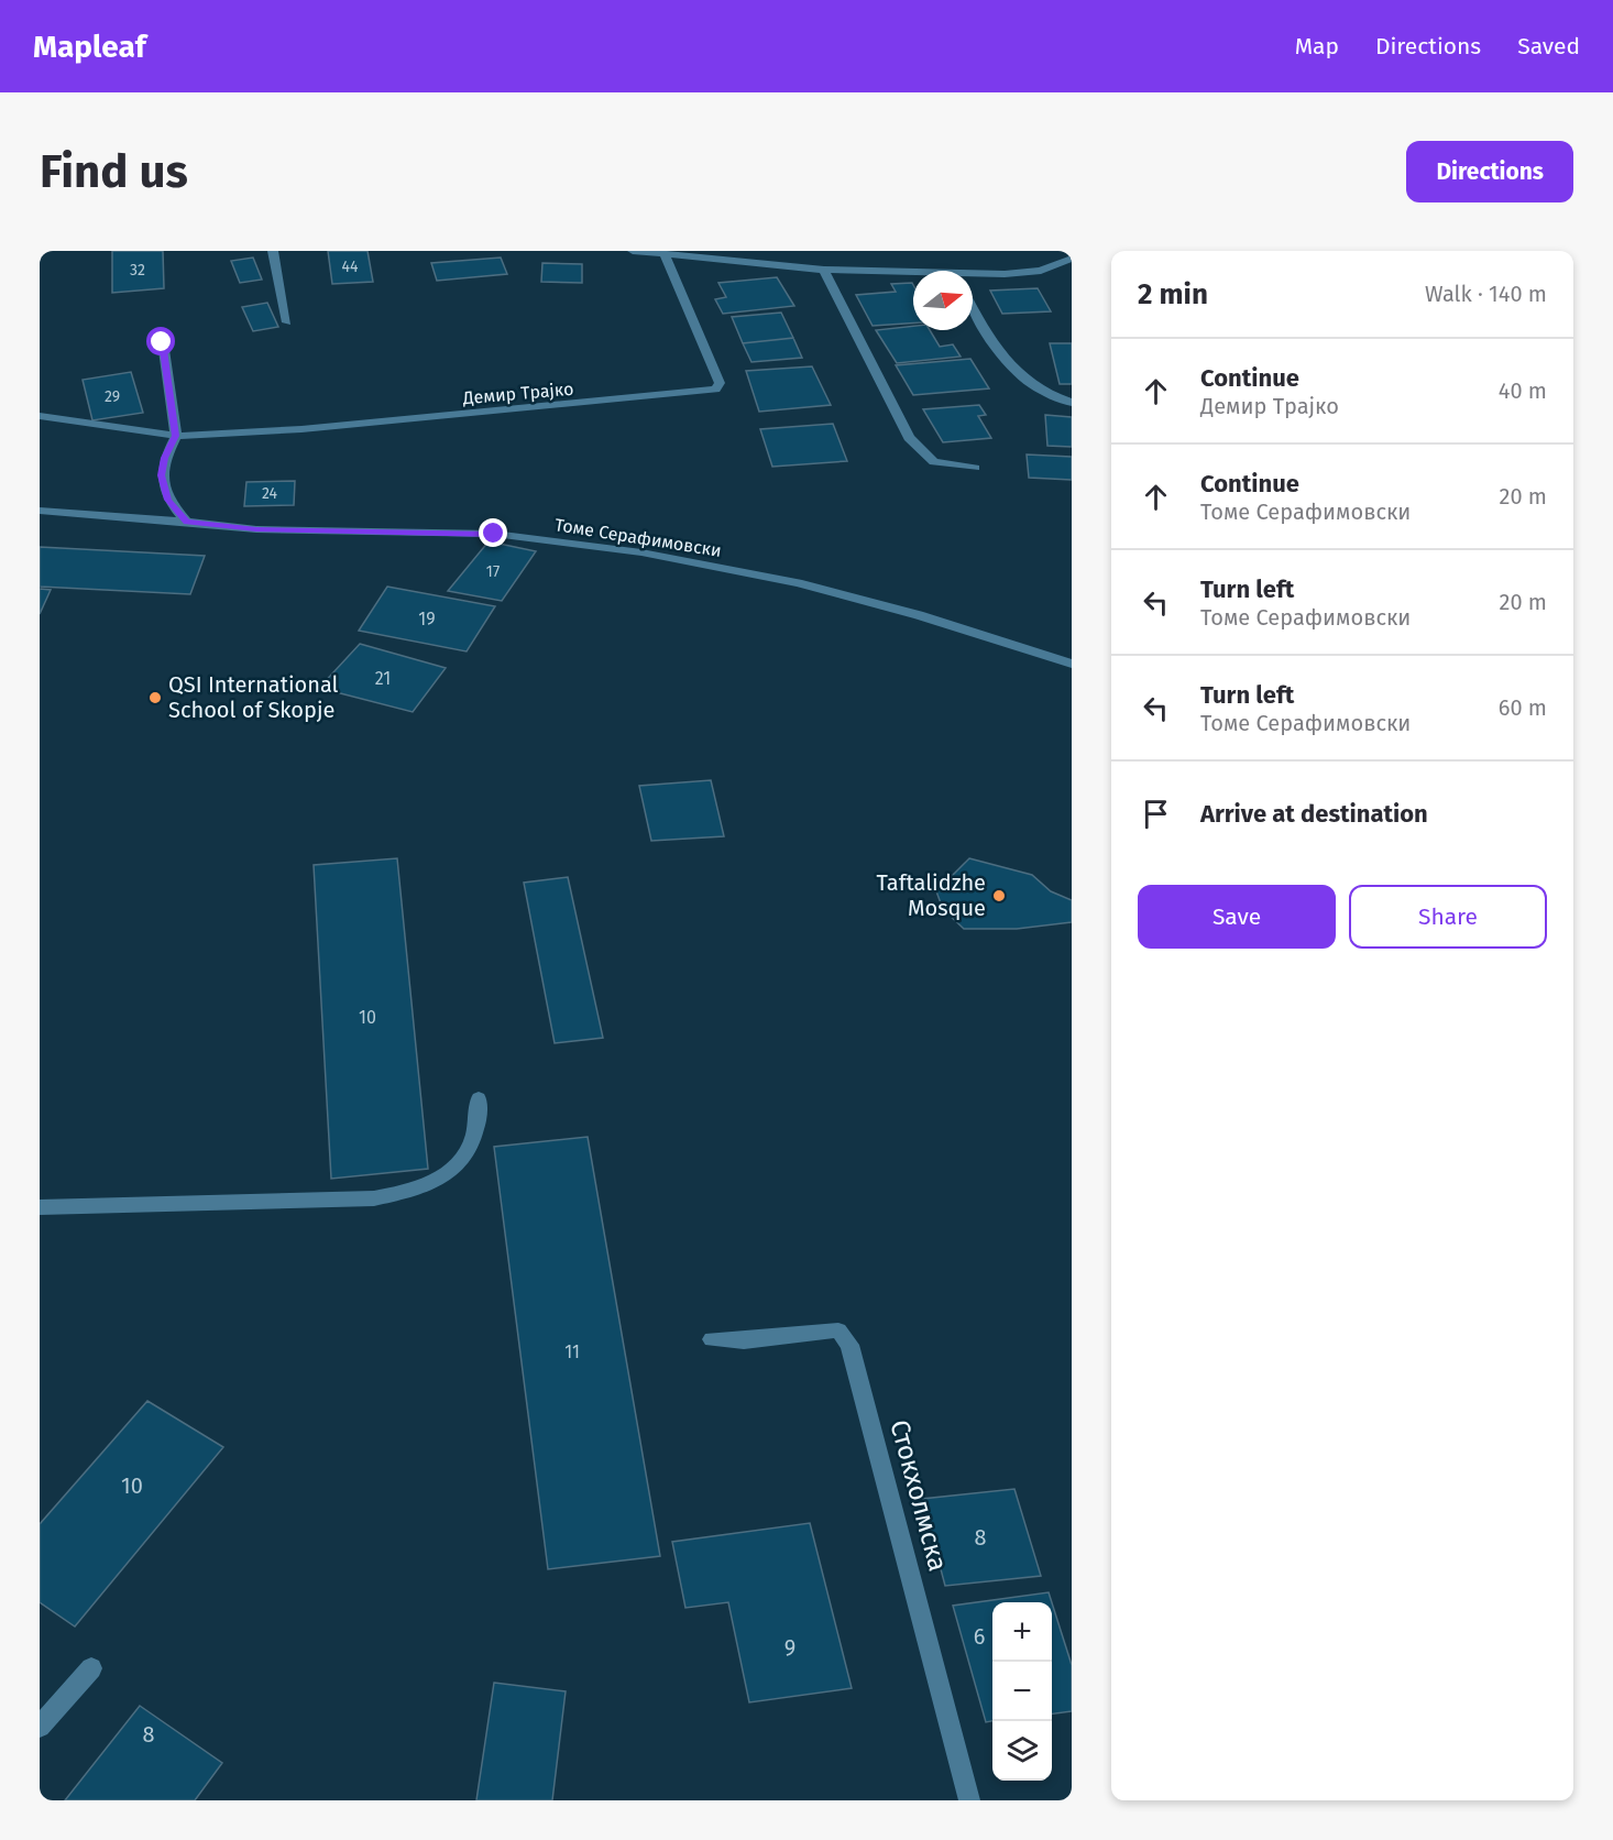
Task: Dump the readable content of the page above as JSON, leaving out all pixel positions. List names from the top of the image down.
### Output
{
  "streets": {
    "street": ["Демир Трајко", "Томе Серафимовски", "Стокхолмска"]
  },
  "places": ["QSI International School of Skopje", "Taftalidzhe Mosque"],
  "house_numbers": [
    "44",
    "32",
    "29",
    "24",
    "17",
    "19",
    "21",
    "10",
    "11",
    "10",
    "8",
    "6",
    "9",
    "8"
  ],
  "north": "right",
  "page": {
    "header": "Mapleaf",
    "nav": ["Map", "Directions", "Saved"],
    "buttons": [
      "Directions",
      ["Save", "Share"]
    ],
    "title": "Find us",
    "heading": ["2 min", "Walk · 140 m"],
    "list": [
      ["Continue", "Демир Трајко", "40 m"],
      ["Continue", "Томе Серафимовски", "20 m"],
      ["Turn left", "Томе Серафимовски", "20 m"],
      ["Turn left", "Томе Серафимовски", "60 m"],
      "Arrive at destination"
    ],
    "map_buttons": ["+", "−"]
  }
}
